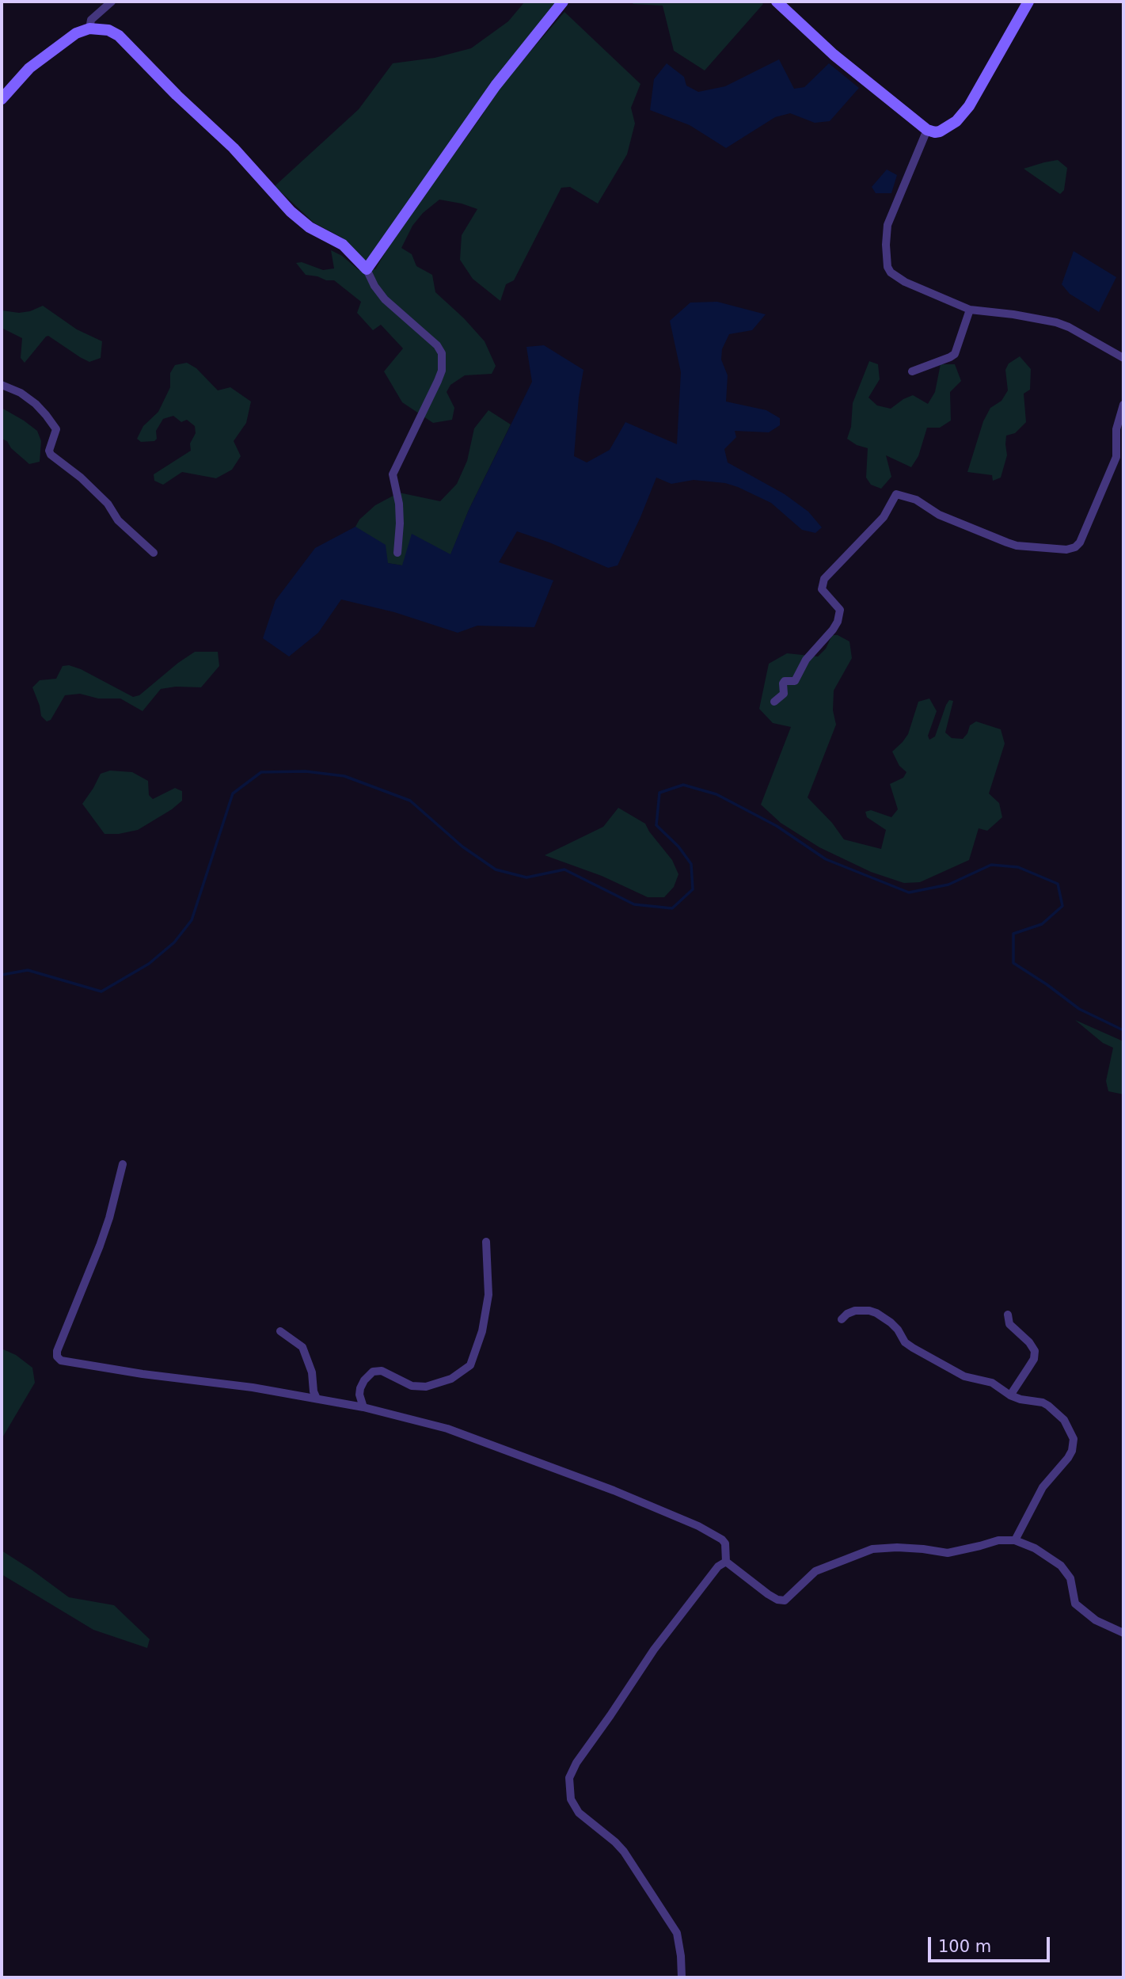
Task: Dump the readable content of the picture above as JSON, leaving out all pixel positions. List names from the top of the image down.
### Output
{
  "scale_bar": "100 m"
}
